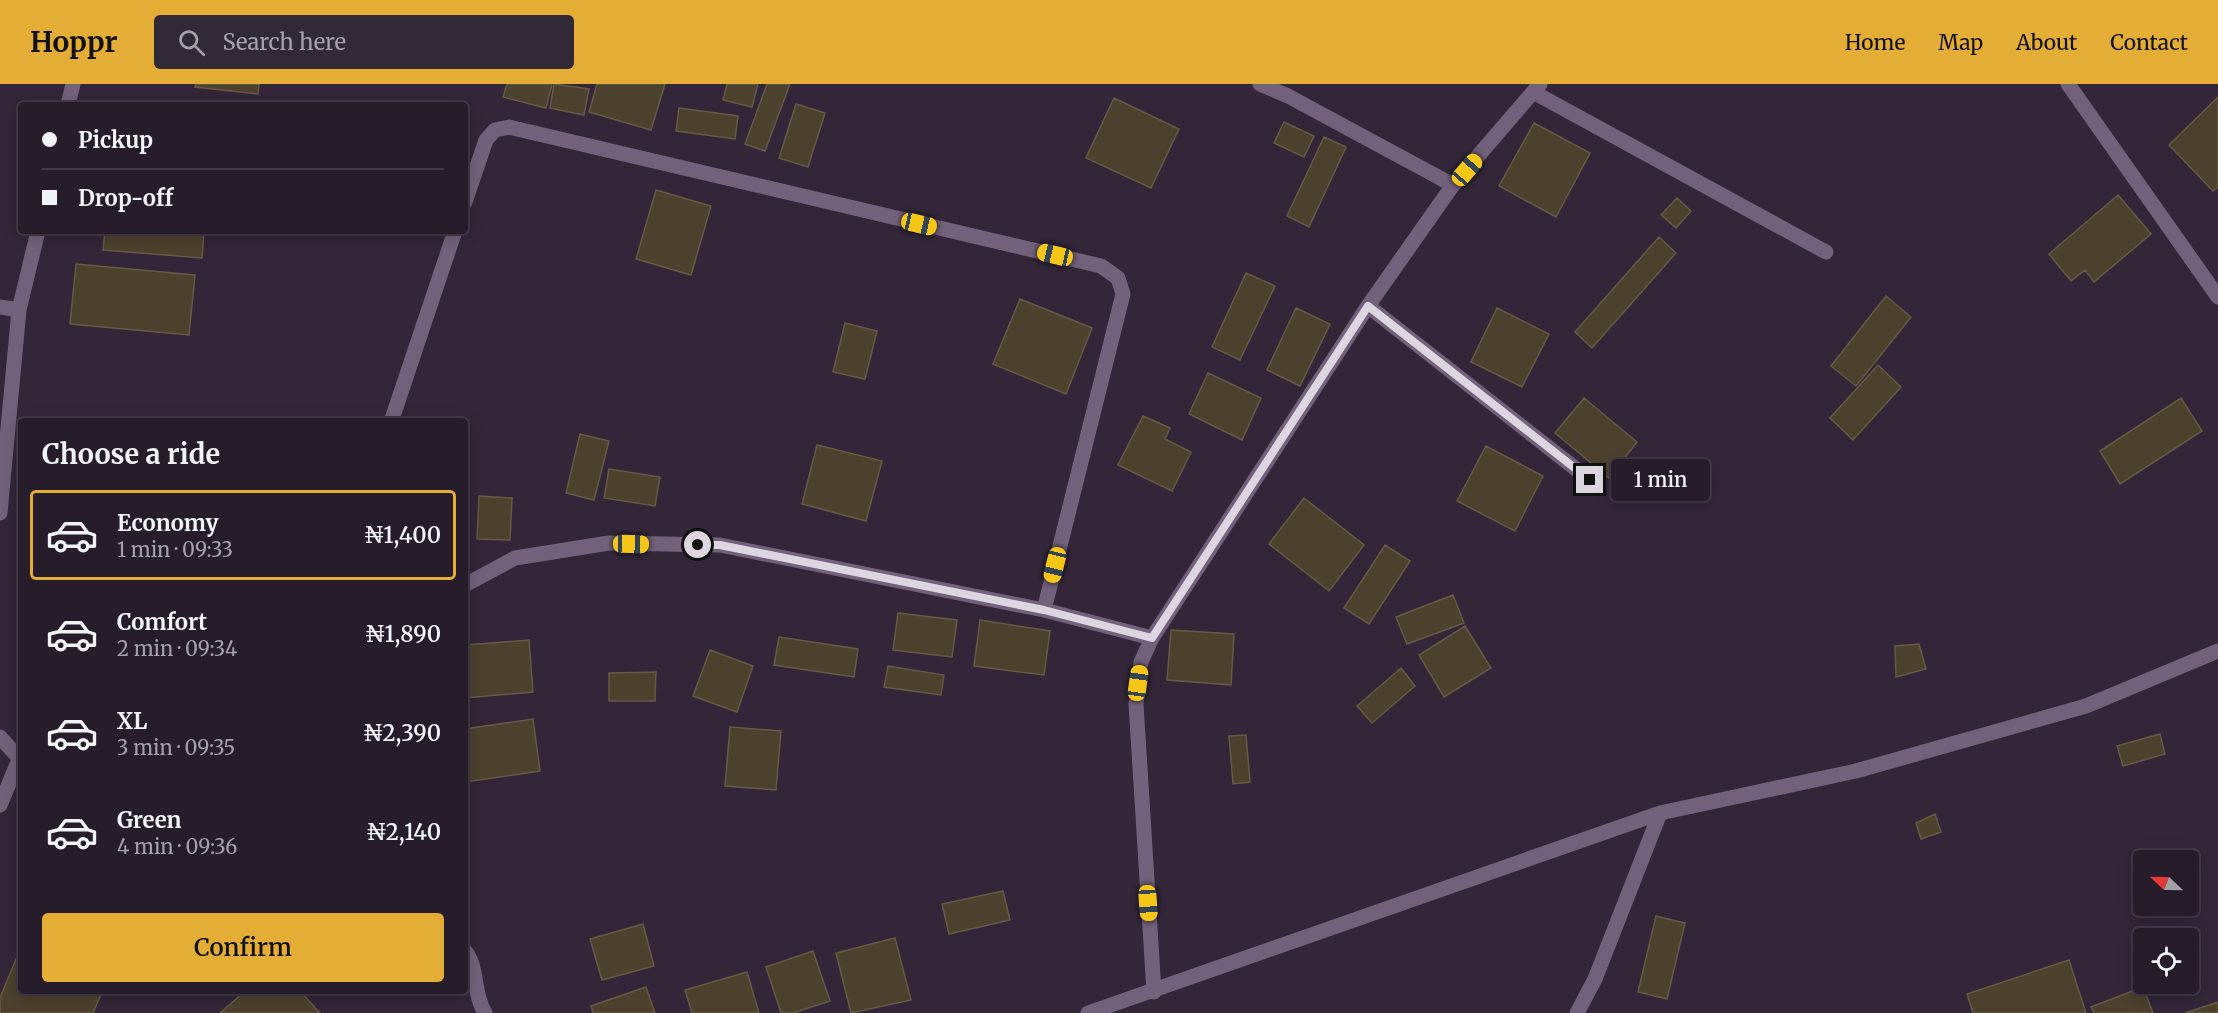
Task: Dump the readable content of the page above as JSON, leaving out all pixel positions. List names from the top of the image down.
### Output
{
  "north": "left",
  "page": {
    "header": "Hoppr",
    "search": "Search here",
    "nav": [
      "Home",
      "Map",
      "About",
      "Contact"
    ],
    "banner": ["Pickup", "Drop-off"],
    "heading": "Choose a ride",
    "bubble": "1 min",
    "list": [
      {
        "name": "Economy",
        "note": "1 min · 09:33",
        "value": "₦1,400"
      },
      {
        "name": "Comfort",
        "note": "2 min · 09:34",
        "value": "₦1,890"
      },
      {
        "name": "XL",
        "note": "3 min · 09:35",
        "value": "₦2,390"
      },
      {
        "name": "Green",
        "note": "4 min · 09:36",
        "value": "₦2,140"
      }
    ],
    "buttons": "Confirm"
  }
}
